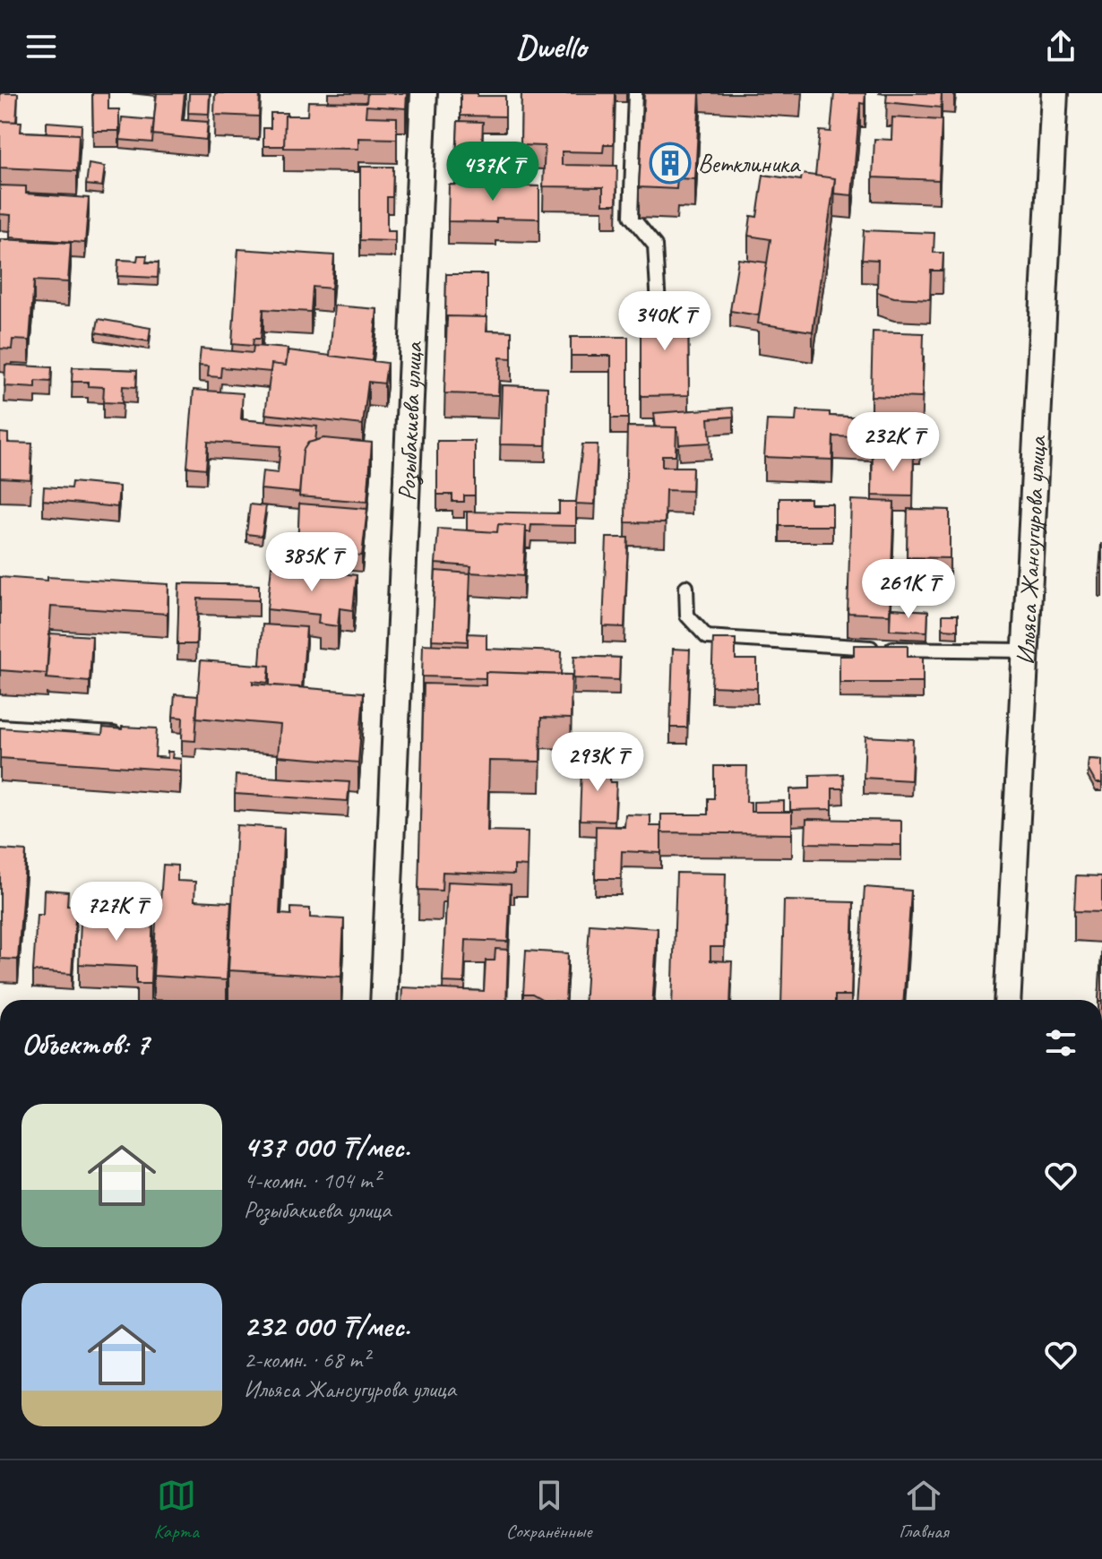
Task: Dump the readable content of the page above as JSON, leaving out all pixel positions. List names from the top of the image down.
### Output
{
  "streets": {
    "street": ["Розыбакиева улица", "Ильяса Жансугурова улица"]
  },
  "places": {
    "building": ["Ветклиника"]
  },
  "page": {
    "header": "Dwello",
    "price": [
      "437K ₸",
      "340K ₸",
      "232K ₸",
      "385K ₸",
      "261K ₸",
      "293K ₸",
      "727K ₸"
    ],
    "heading": "Объектов: 7",
    "list": [
      {
        "name": "437 000 ₸/мес.",
        "note": "4-комн. · 104 m² · Розыбакиева улица"
      },
      {
        "name": "232 000 ₸/мес.",
        "note": "2-комн. · 68 m² · Ильяса Жансугурова улица"
      }
    ],
    "tabs": ["Карта", "Сохранённые", "Главная"]
  }
}
